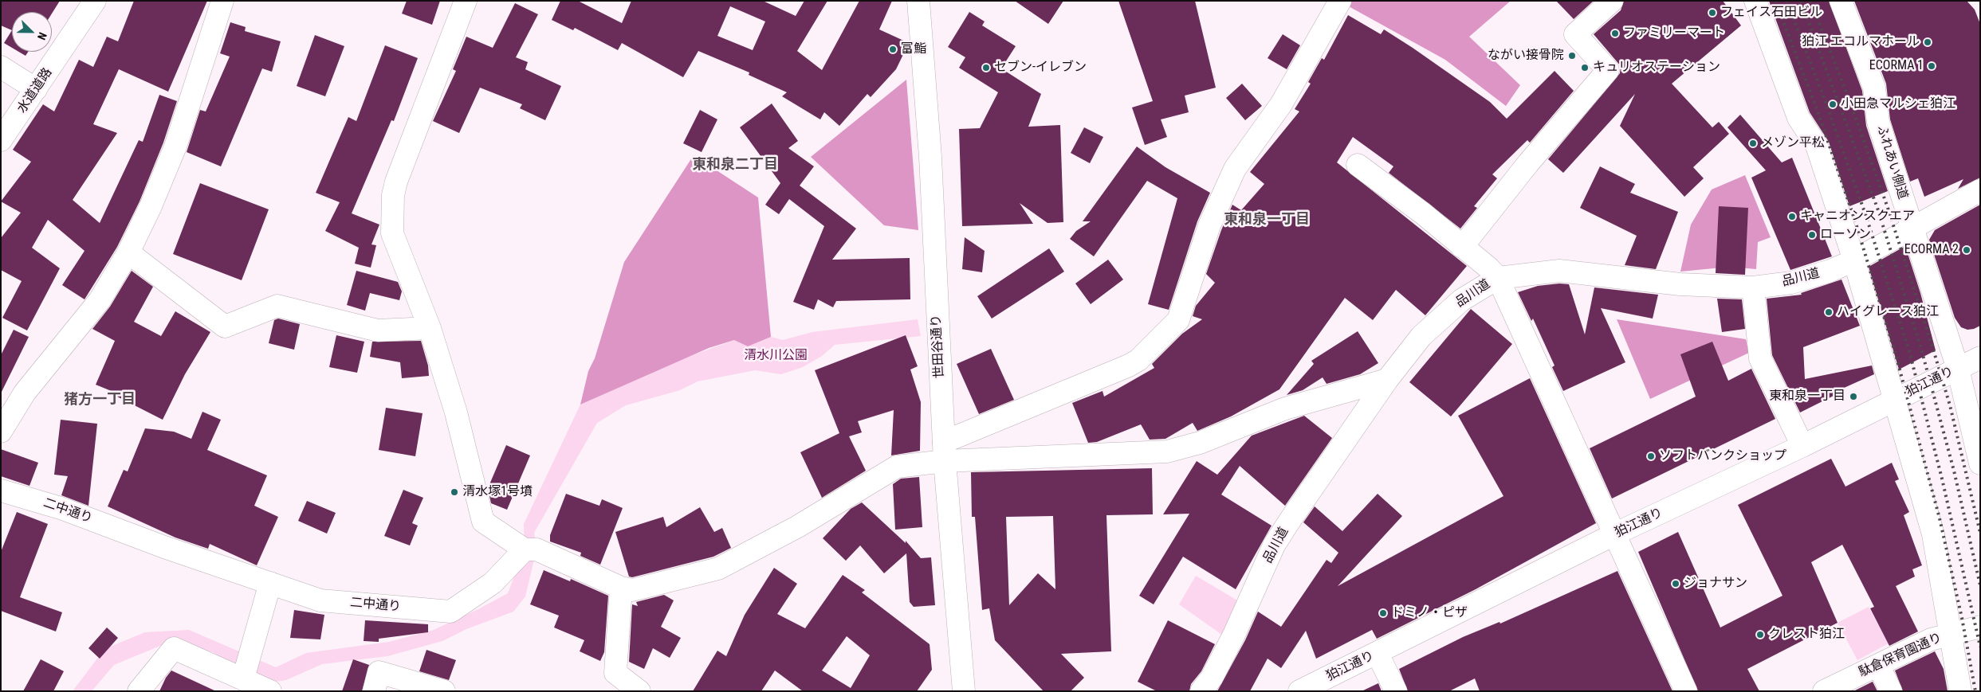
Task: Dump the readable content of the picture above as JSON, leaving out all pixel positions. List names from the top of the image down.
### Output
{
  "streets": {
    "street": [
      "水道道路",
      "ふれあい側道",
      "品川道",
      "世田谷通り",
      "狛江通り",
      "二中通り",
      "駄倉保育園通り"
    ]
  },
  "crossings": [
    ["ふれあい側道", "品川道"],
    ["ふれあい側道", "狛江通り"]
  ],
  "districts": ["東和泉二丁目", "東和泉一丁目", "猪方一丁目"],
  "parks": ["清水川公園"],
  "places": [
    "フェイス石田ビル",
    "ファミリーマート",
    "狛江 エコルマホール",
    "富鮨",
    "ながい接骨院",
    "ECORMA 1",
    "セブン-イレブン",
    "キュリオステーション",
    "小田急マルシェ狛江",
    "メゾン平松",
    "キャニオンスクエア",
    "ローソン",
    "ECORMA 2",
    "ハイグレース狛江",
    "東和泉一丁目",
    "ソフトバンクショップ",
    "清水塚1号墳",
    "ジョナサン",
    "ドミノ・ピザ",
    "クレスト狛江"
  ],
  "north": "bottom right"
}
